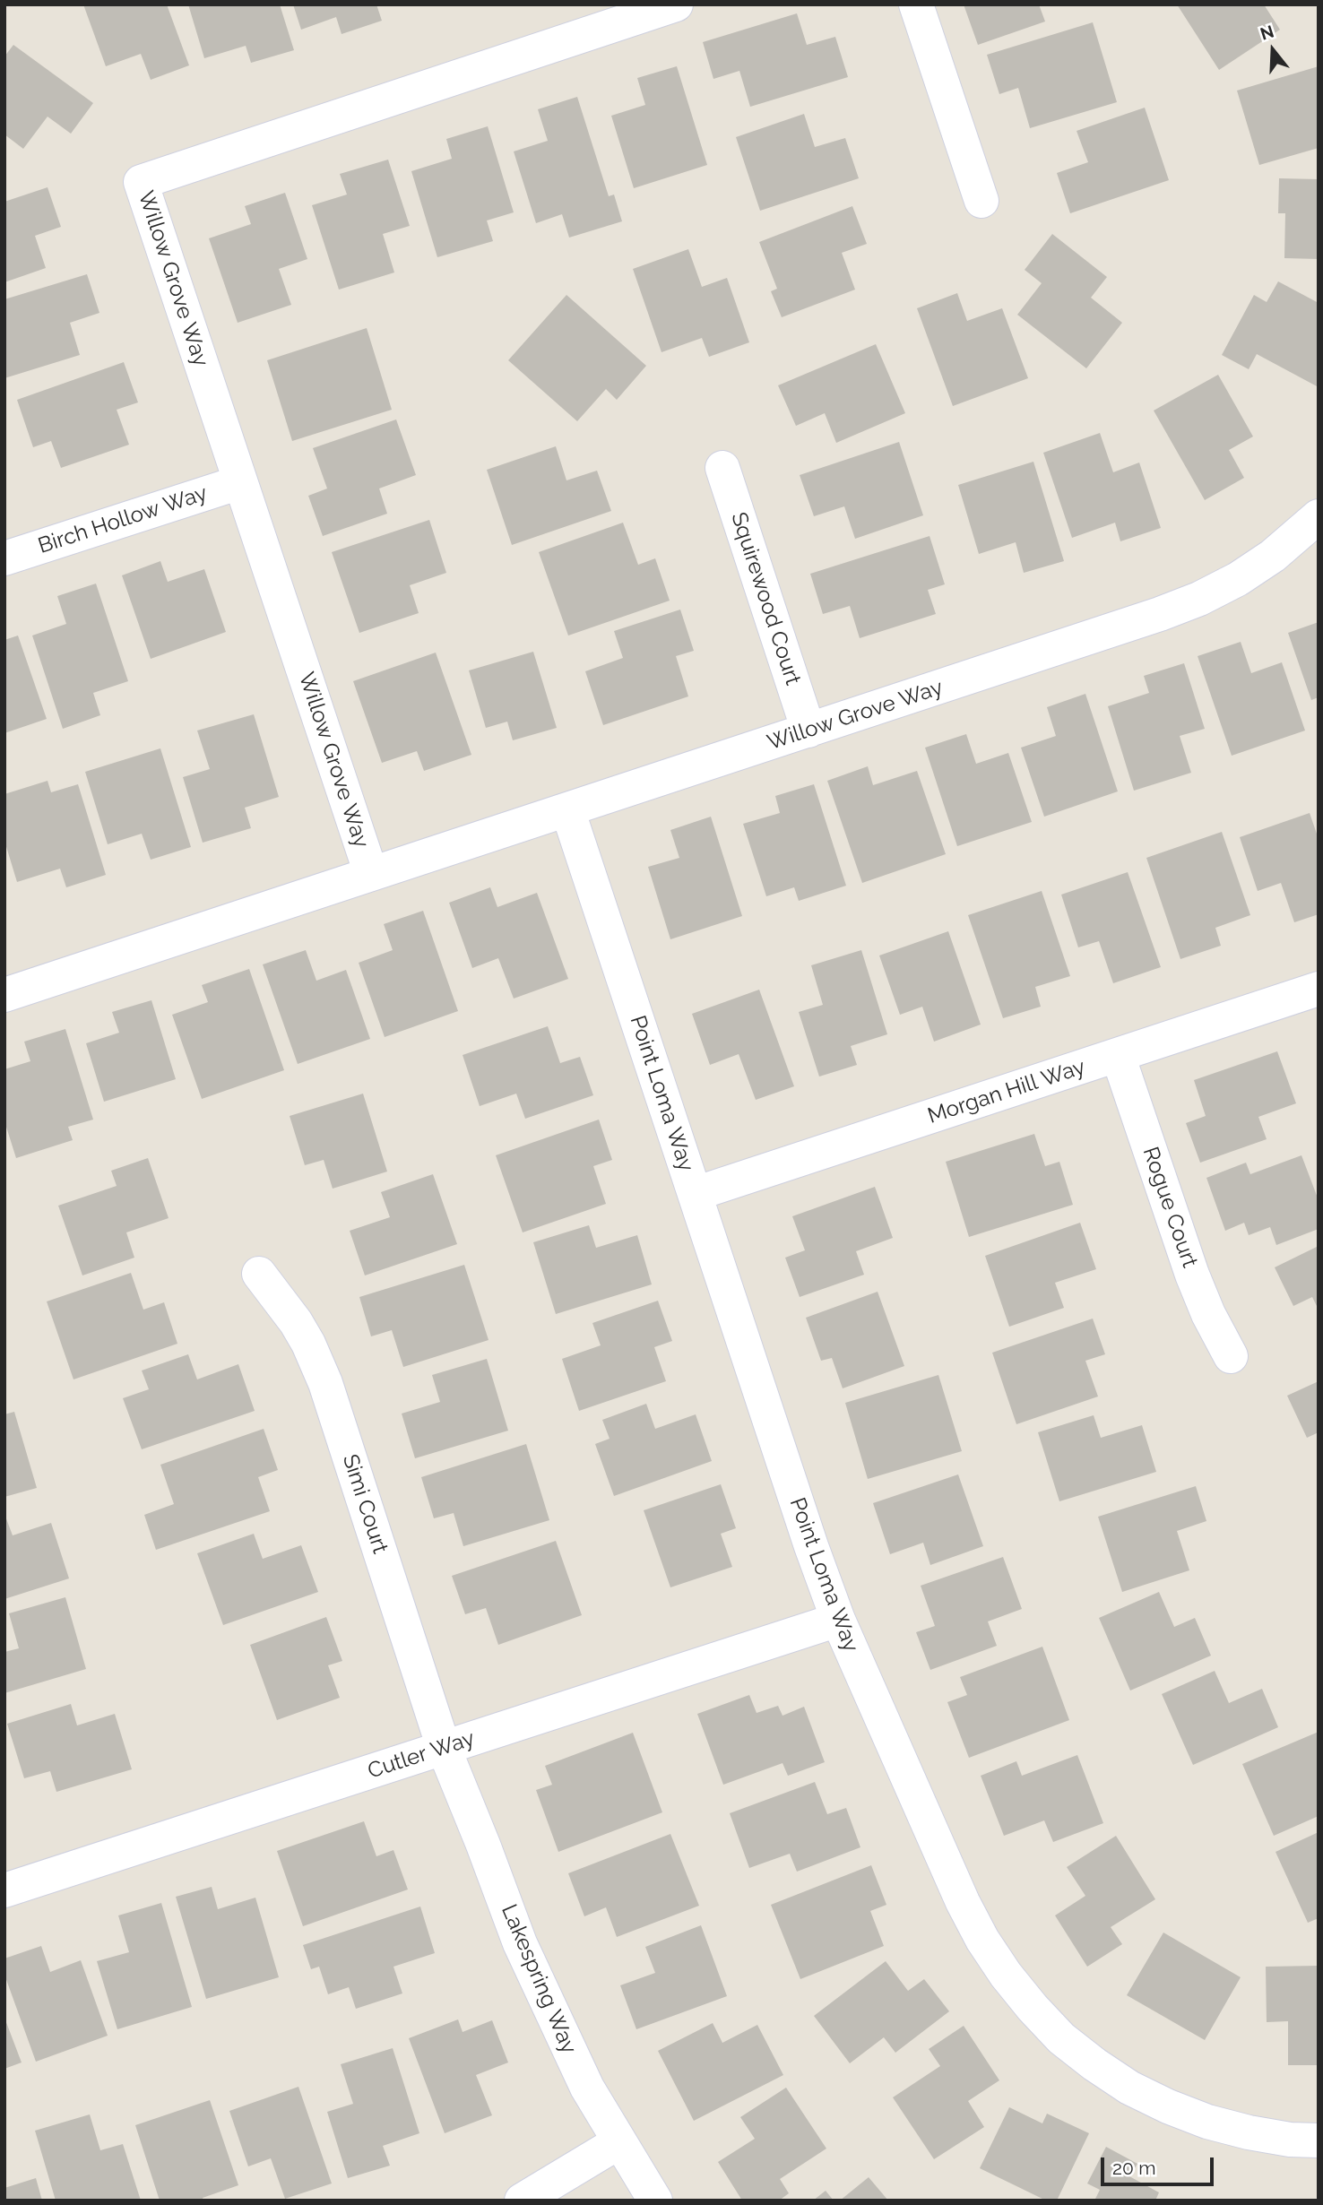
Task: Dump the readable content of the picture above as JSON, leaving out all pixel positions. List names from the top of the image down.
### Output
{
  "streets": {
    "street": [
      "Willow Grove Way",
      "Birch Hollow Way",
      "Squirewood Court",
      "Morgan Hill Way",
      "Point Loma Way",
      "Rogue Court",
      "Simi Court",
      "Cutler Way",
      "Lakespring Way"
    ]
  },
  "crossings": [
    ["Willow Grove Way", "Birch Hollow Way"],
    ["Willow Grove Way", "Squirewood Court"],
    ["Willow Grove Way", "Point Loma Way"],
    ["Morgan Hill Way", "Point Loma Way"],
    ["Morgan Hill Way", "Rogue Court"],
    ["Point Loma Way", "Cutler Way"],
    ["Simi Court", "Cutler Way"],
    ["Simi Court", "Lakespring Way"],
    ["Cutler Way", "Lakespring Way"]
  ],
  "scale_bar": "20 m",
  "north": "top"
}
